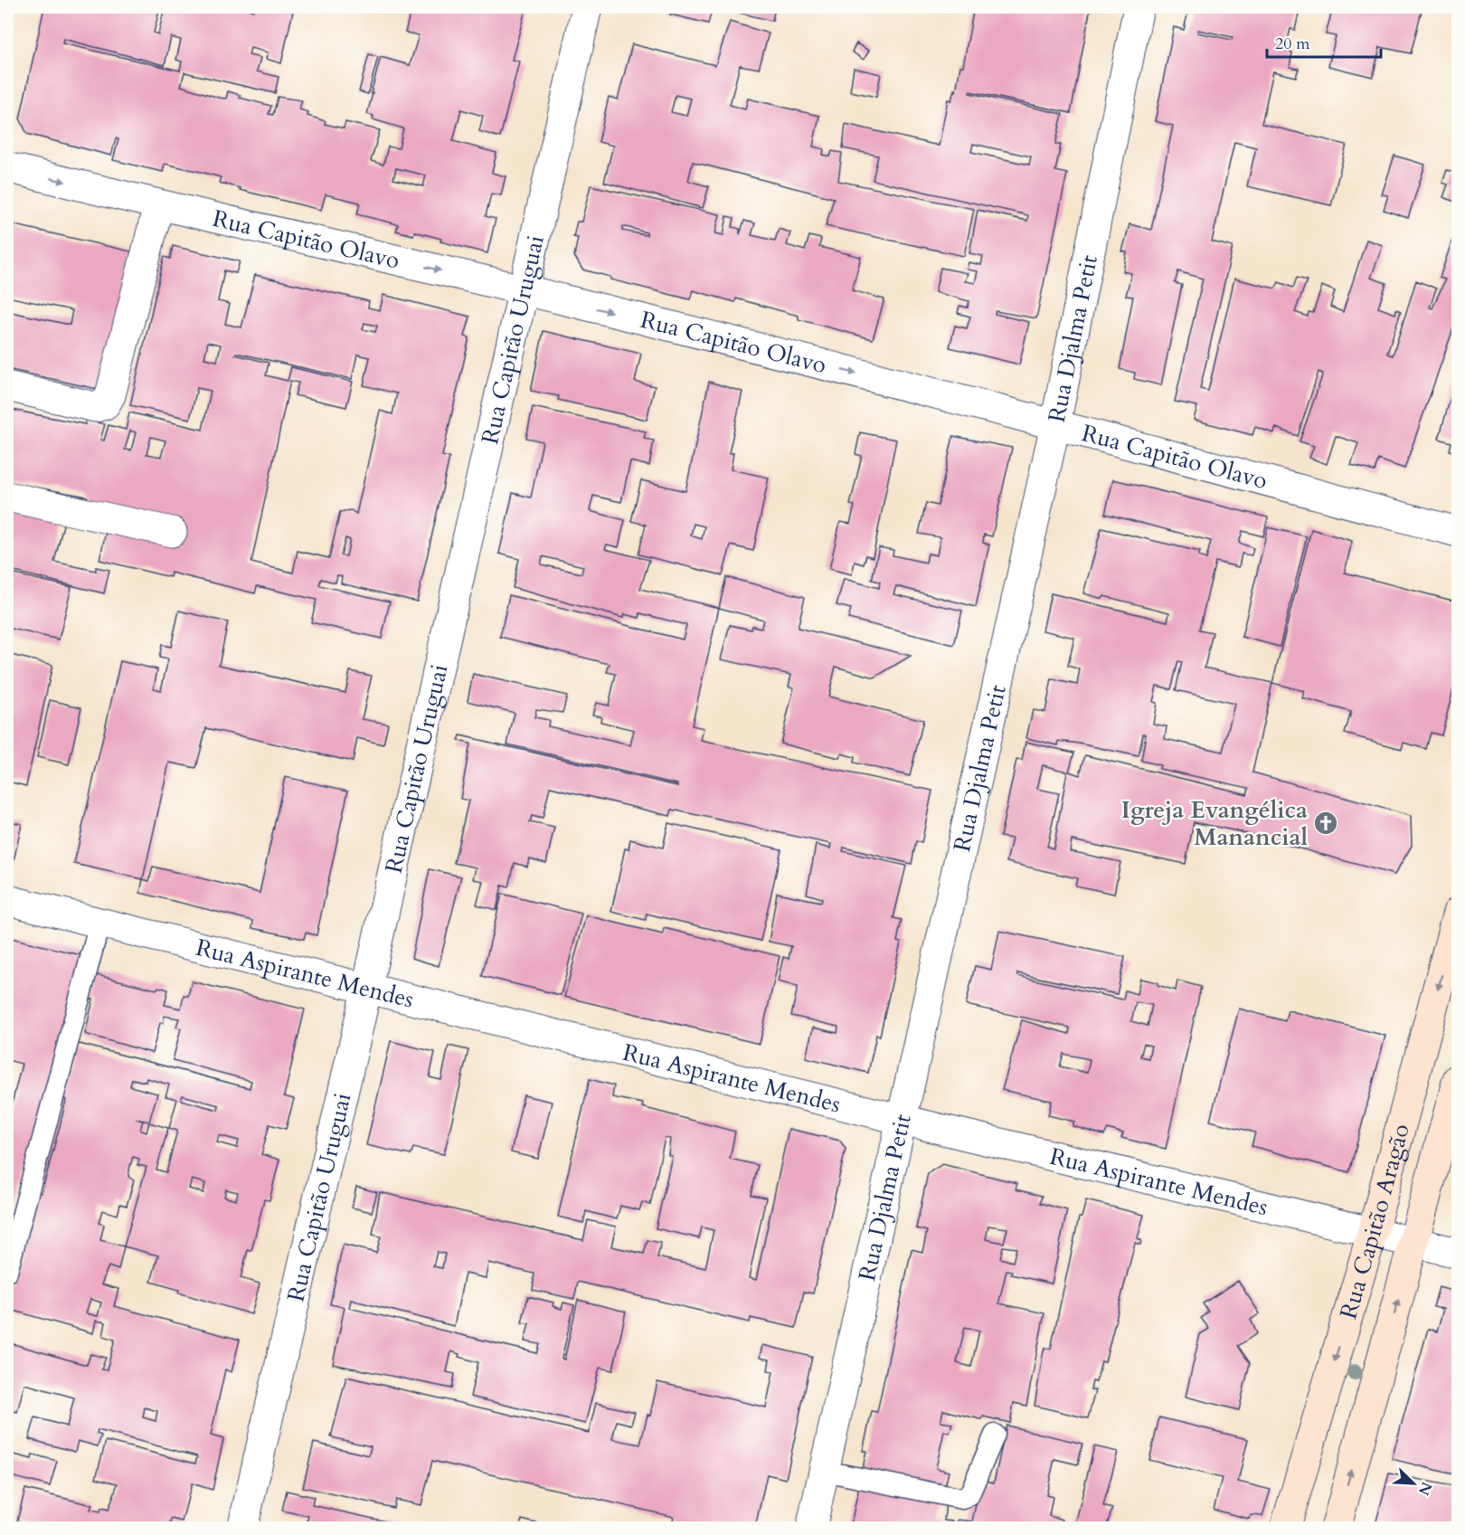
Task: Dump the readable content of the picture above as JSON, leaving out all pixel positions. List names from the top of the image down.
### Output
{
  "streets": {
    "main road": ["Rua Capitão Aragão"],
    "street": [
      "Rua Capitão Olavo",
      "Rua Capitão Uruguai",
      "Rua Djalma Petit",
      "Rua Aspirante Mendes"
    ]
  },
  "crossings": [
    ["Rua Capitão Olavo", "Rua Capitão Uruguai"],
    ["Rua Capitão Olavo", "Rua Djalma Petit"],
    ["Rua Capitão Uruguai", "Rua Aspirante Mendes"],
    ["Rua Djalma Petit", "Rua Aspirante Mendes"],
    ["Rua Aspirante Mendes", "Rua Capitão Aragão"]
  ],
  "one_way": ["Rua Capitão Olavo"],
  "places": {
    "church": ["Igreja Evangélica Manancial"]
  },
  "scale_bar": "20 m",
  "north": "bottom right"
}
